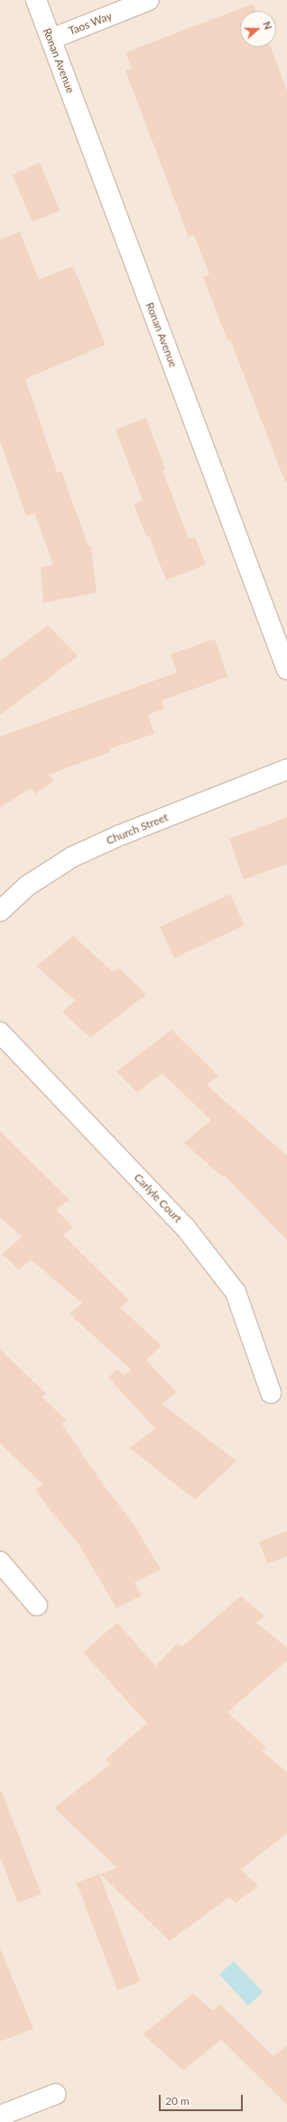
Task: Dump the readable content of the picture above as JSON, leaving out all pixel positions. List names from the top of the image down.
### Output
{
  "streets": {
    "street": [
      "Taos Way",
      "Ronan Avenue",
      "Church Street",
      "Carlyle Court"
    ]
  },
  "crossings": [
    ["Taos Way", "Ronan Avenue"]
  ],
  "scale_bar": "20 m",
  "north": "right"
}
